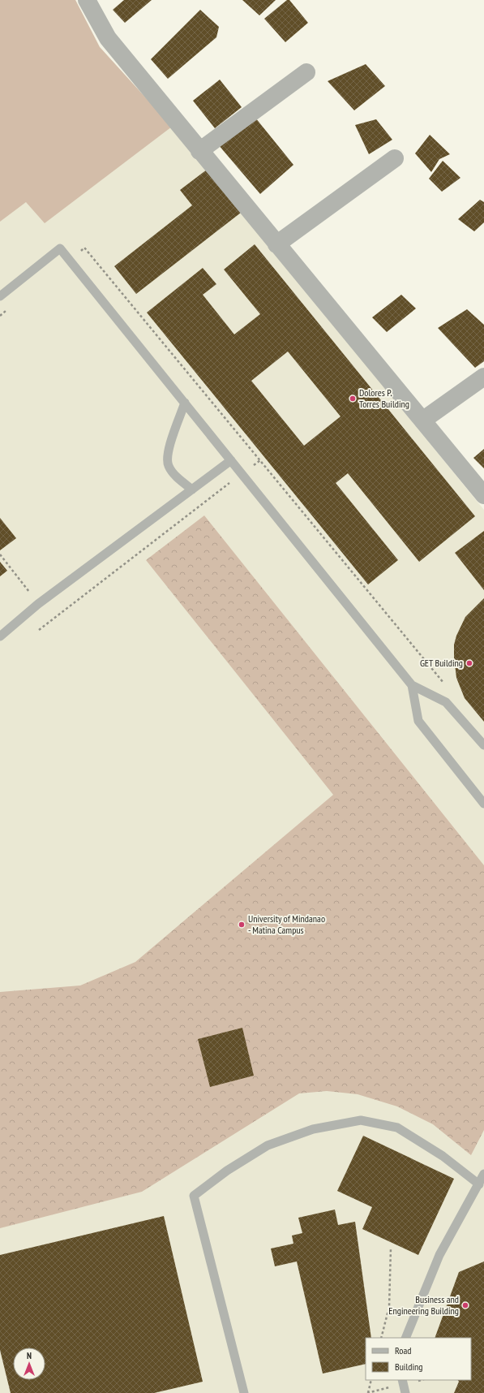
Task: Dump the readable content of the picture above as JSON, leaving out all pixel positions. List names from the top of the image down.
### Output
{
  "places": [
    "Dolores P. Torres Building",
    "GET Building",
    "University of Mindanao - Matina Campus",
    "Business and Engineering Building"
  ],
  "legend": ["Road", "Building"],
  "north": "top"
}
